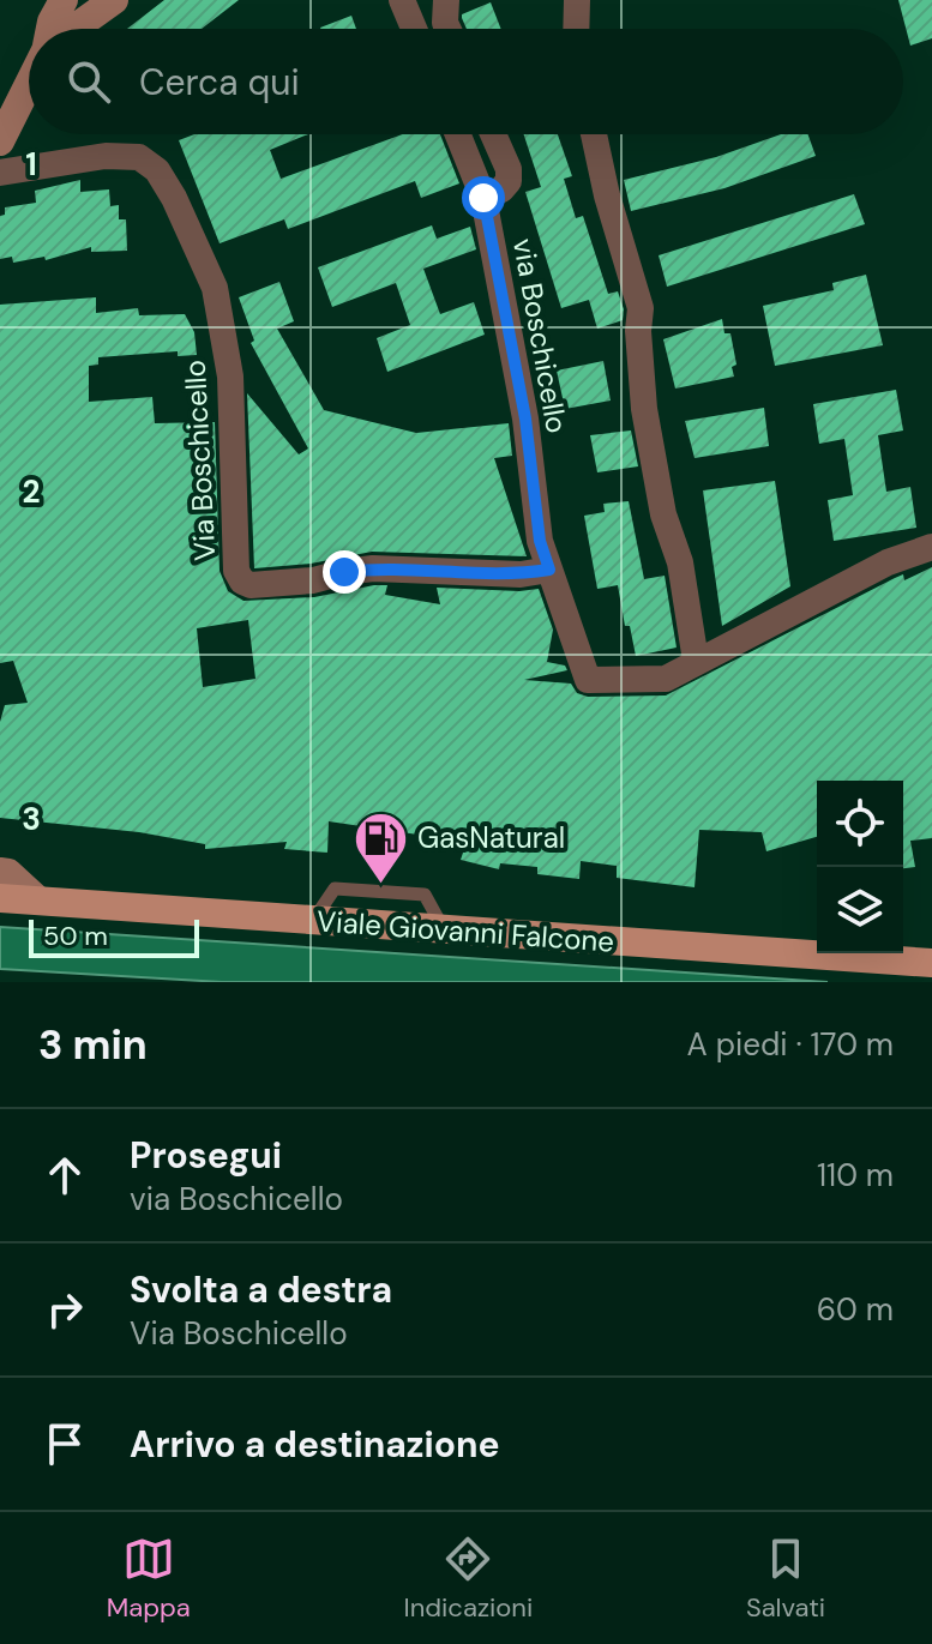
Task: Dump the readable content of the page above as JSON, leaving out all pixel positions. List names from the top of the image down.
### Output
{
  "streets": {
    "main road": ["Viale Giovanni Falcone"],
    "street": ["via Boschicello", "Via Boschicello"]
  },
  "crossings": [
    ["via Boschicello", "Via Boschicello"]
  ],
  "places": {
    "fuel station": ["GasNatural"]
  },
  "scale_bar": "50 m",
  "page": {
    "search": "Cerca qui",
    "scale": "50 m",
    "heading": ["3 min", "A piedi · 170 m"],
    "list": [
      ["Prosegui", "via Boschicello", "110 m"],
      ["Svolta a destra", "Via Boschicello", "60 m"],
      "Arrivo a destinazione"
    ],
    "nav": ["Mappa", "Indicazioni", "Salvati"]
  },
  "grid": {
    "rows": ["1", "2", "3"]
  }
}
